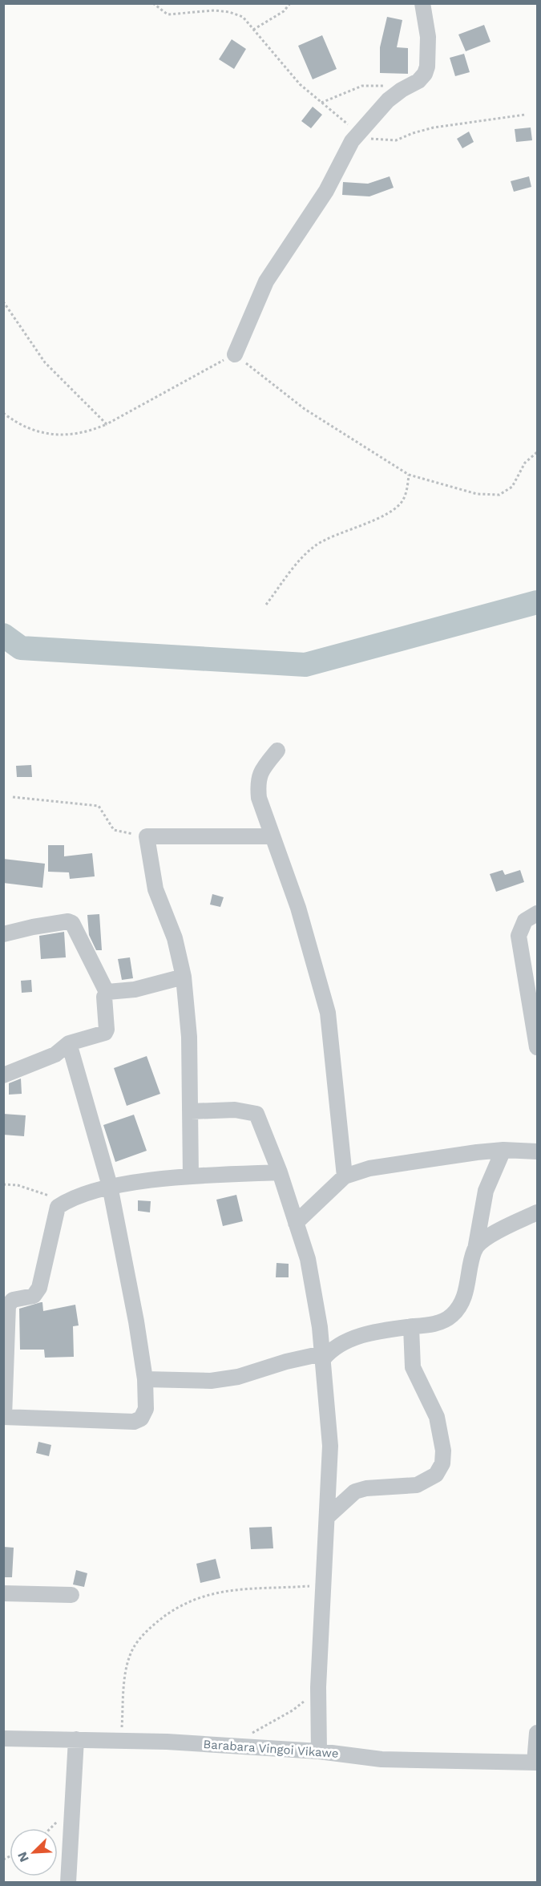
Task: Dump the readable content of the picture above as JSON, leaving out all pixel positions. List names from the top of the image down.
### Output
{
  "streets": {
    "street": ["Barabara Vingoi Vikawe"]
  },
  "north": "bottom left"
}
